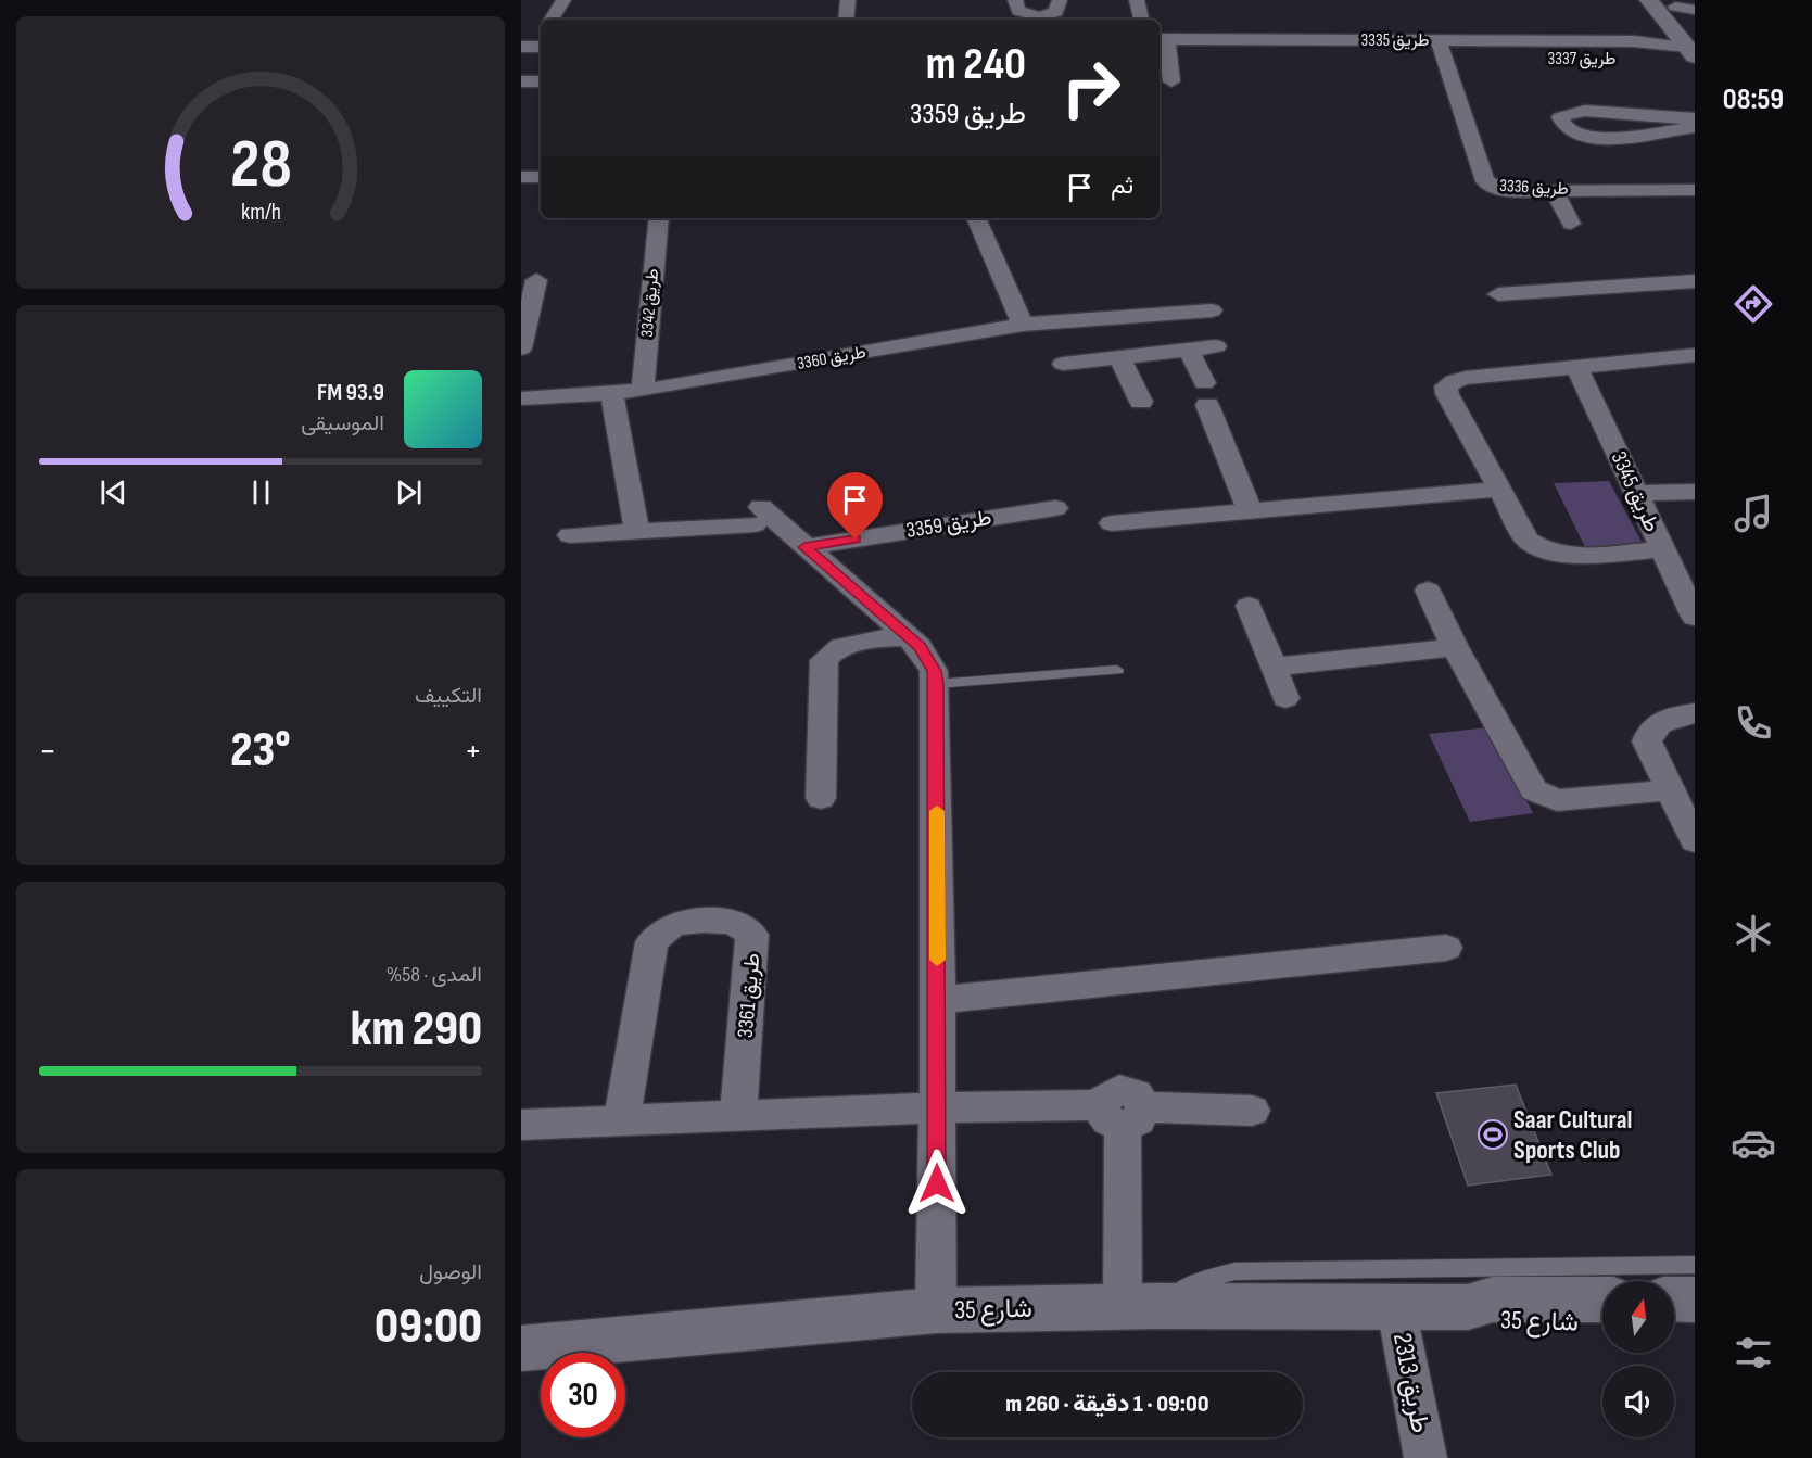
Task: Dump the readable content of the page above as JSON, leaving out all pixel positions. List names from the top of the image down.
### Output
{
  "streets": {
    "street": [
      "طريق 3335",
      "طريق 3337",
      "طريق 3336",
      "طريق 3342",
      "طريق 3360",
      "طريق 3345",
      "طريق 3359",
      "طريق 3361",
      "شارع 35",
      "طريق 2313"
    ]
  },
  "crossings": [
    ["طريق 3335", "طريق 3337"],
    ["طريق 3335", "طريق 3336"],
    ["طريق 3342", "طريق 3360"],
    ["شارع 35", "طريق 2313"]
  ],
  "places": {
    "sports": ["Saar Cultural Sports Club"]
  },
  "north": "top",
  "page": {
    "tabs": "08:59",
    "turn": ["240 m", "طريق 3359"],
    "then": "ثم",
    "song": ["93.9 FM", "الموسيقى"],
    "tile": [
      "التكييف",
      ["المدى · 58%", "290 km"],
      ["الوصول", "09:00"]
    ],
    "heat": ["−", "23°", "+"],
    "limit": "30",
    "trip": "09:00 · 1 دقيقة · 260 m",
    "gauge": ["28", "km/h"]
  }
}
